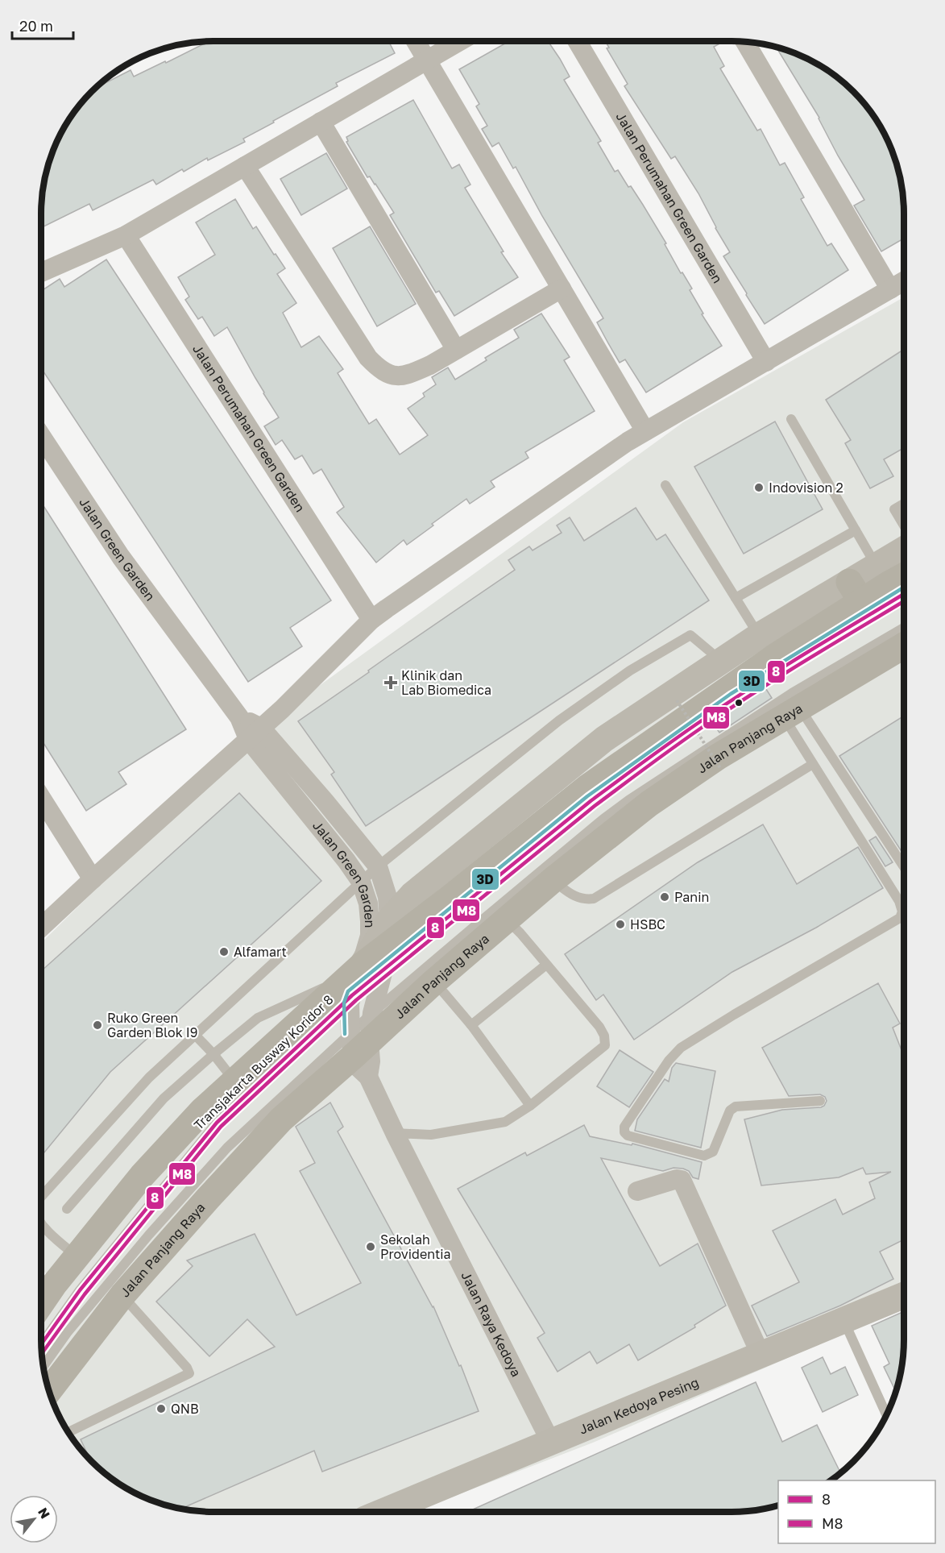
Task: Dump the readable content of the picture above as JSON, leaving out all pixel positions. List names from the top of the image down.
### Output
{
  "streets": {
    "main road": ["Jalan Panjang Raya", "Jalan Kedoya Pesing"],
    "street": ["Jalan Perumahan Green Garden", "Jalan Green Garden", "Jalan Raya Kedoya"],
    "lane": ["Transjakarta Busway Koridor 8"]
  },
  "crossings": [
    ["Jalan Green Garden", "Jalan Panjang Raya"],
    ["Jalan Green Garden", "Transjakarta Busway Koridor 8"],
    ["Jalan Green Garden", "Jalan Raya Kedoya"],
    ["Jalan Panjang Raya", "Jalan Raya Kedoya"],
    ["Jalan Raya Kedoya", "Jalan Kedoya Pesing"]
  ],
  "places": {
    "other": [
      "Indovision 2",
      "Panin",
      "HSBC",
      "Alfamart",
      "Ruko Green Garden Blok I9",
      "Sekolah Providentia",
      "QNB"
    ],
    "health": ["Klinik dan Lab Biomedica"]
  },
  "lines": ["transit line 3D", "transit line 8", "transit line M8"],
  "legend": ["8", "M8"],
  "scale_bar": "20 m",
  "north": "top right"
}
